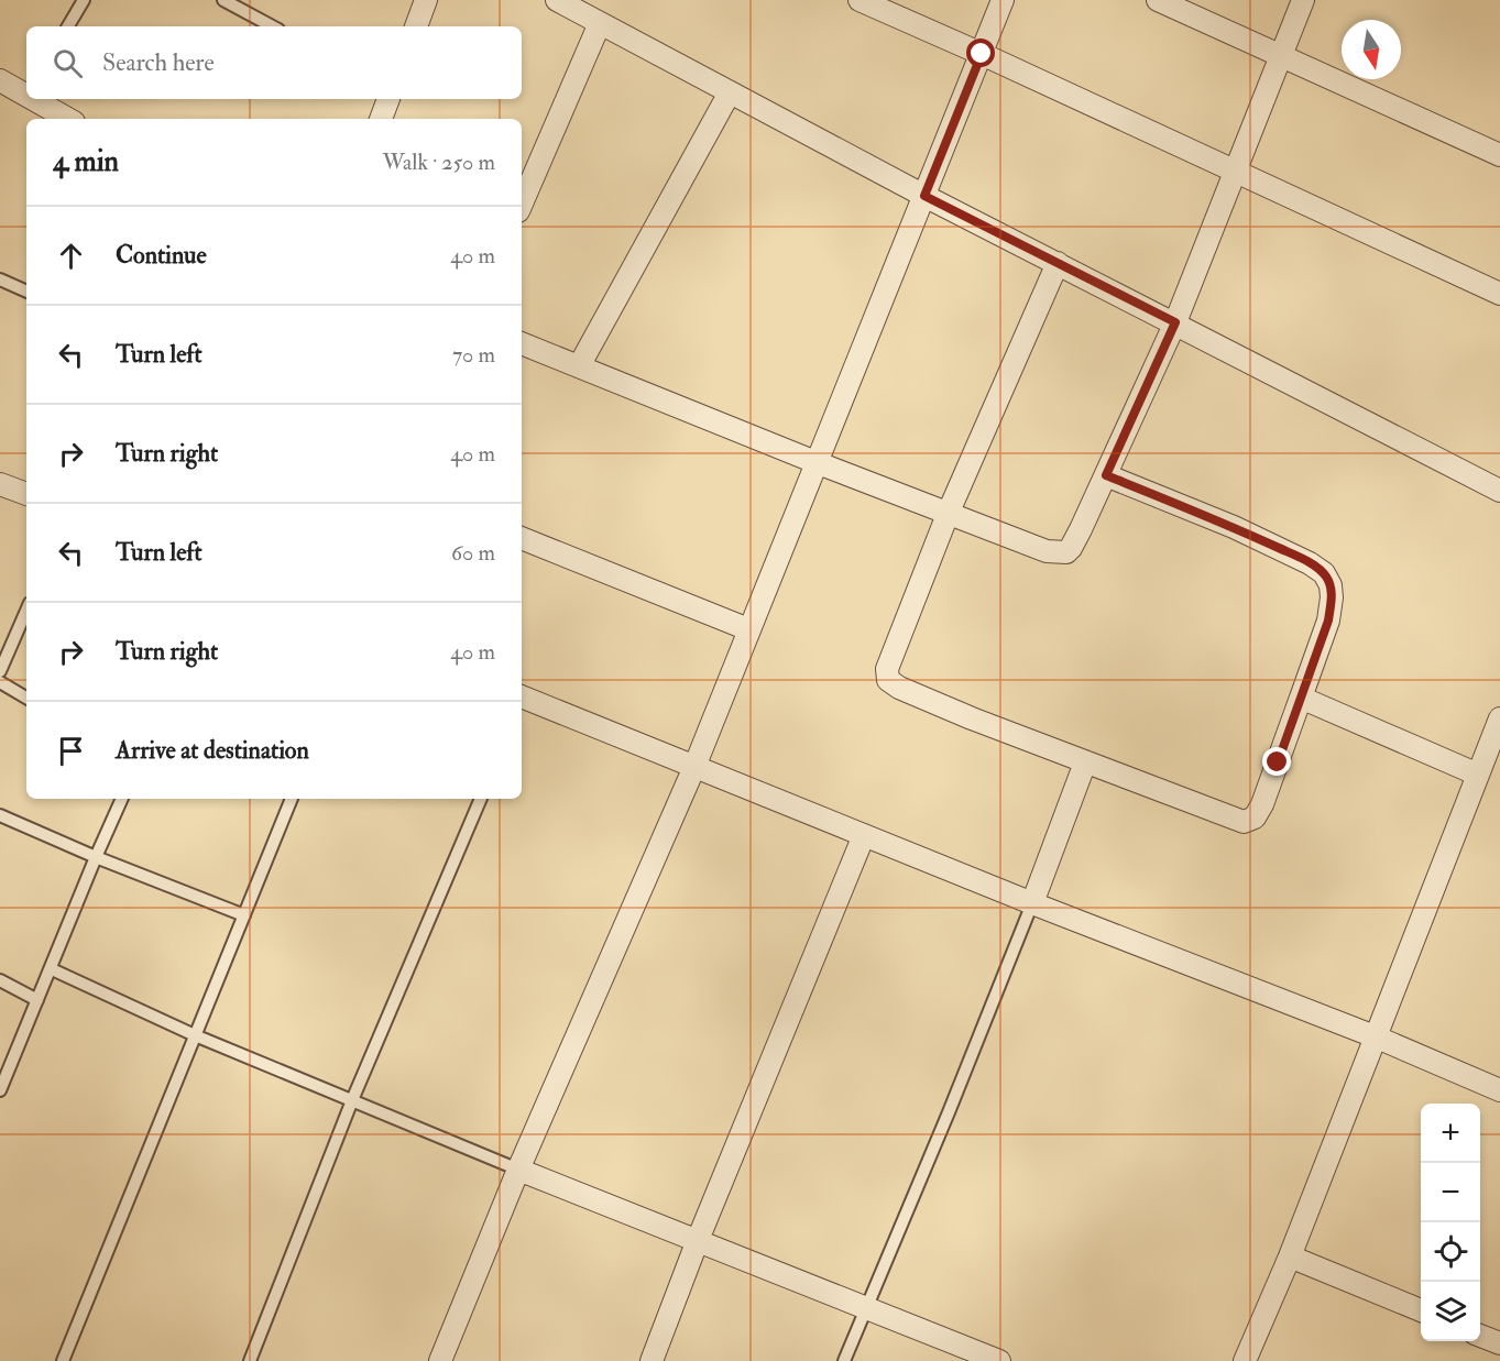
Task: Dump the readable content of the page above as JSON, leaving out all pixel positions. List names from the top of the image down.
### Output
{
  "north": "bottom",
  "page": {
    "search": "Search here",
    "heading": ["4 min", "Walk · 250 m"],
    "list": [
      ["Continue", "40 m"],
      ["Turn left", "70 m"],
      ["Turn right", "40 m"],
      ["Turn left", "60 m"],
      ["Turn right", "40 m"],
      "Arrive at destination"
    ],
    "map_buttons": ["+", "−"]
  }
}
